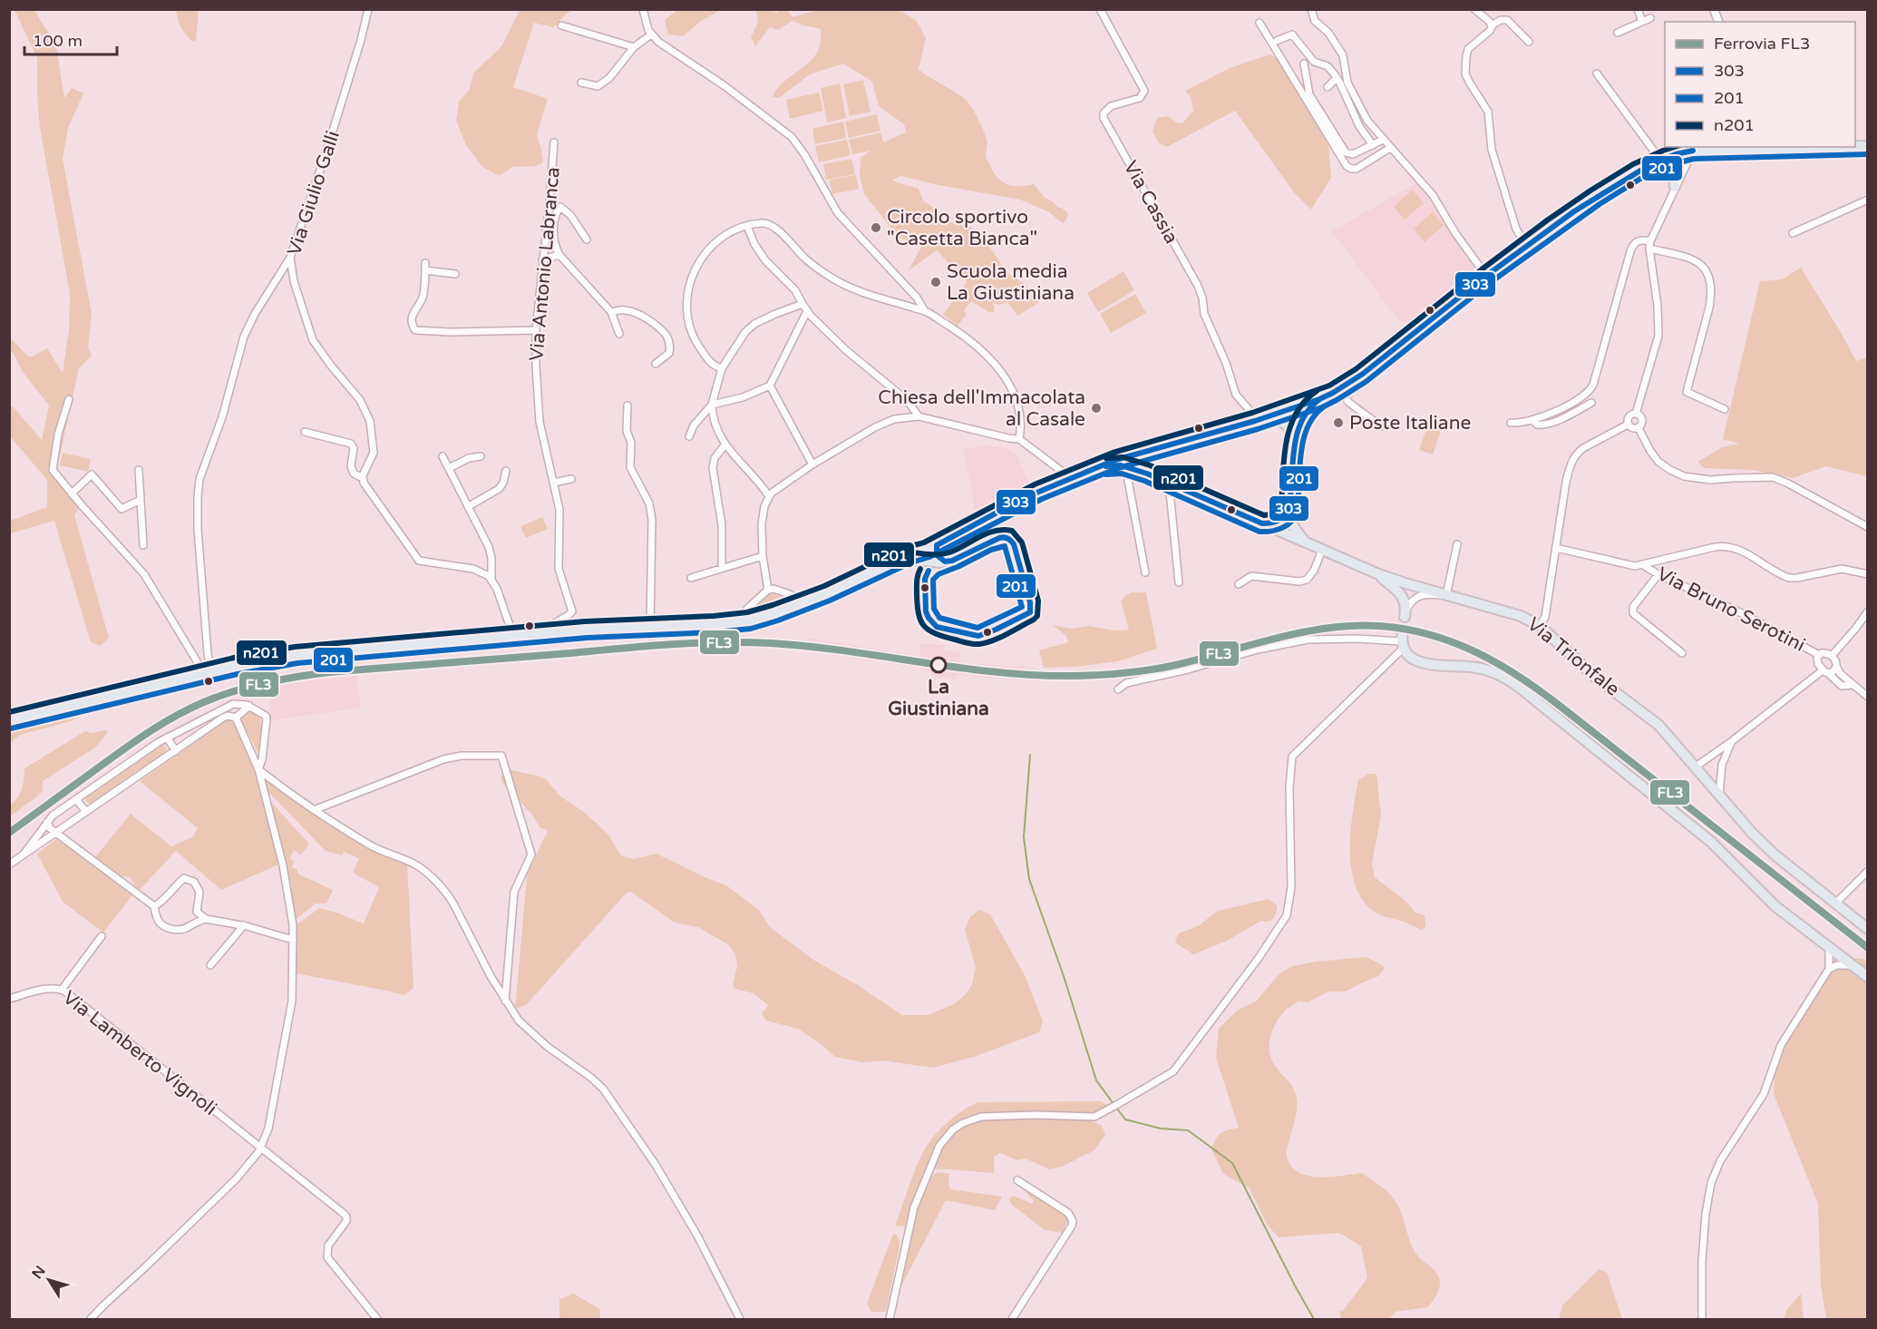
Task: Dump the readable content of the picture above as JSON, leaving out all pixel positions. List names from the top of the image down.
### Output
{
  "streets": {
    "main road": ["Via Trionfale"],
    "street": [
      "Via Giulio Galli",
      "Via Cassia",
      "Via Antonio Labranca",
      "Via Bruno Serotini",
      "Via Lamberto Vignoli"
    ]
  },
  "places": [
    "Circolo sportivo \"Casetta Bianca\"",
    "Scuola media La Giustiniana",
    "Chiesa dell'Immacolata al Casale",
    "Poste Italiane",
    "La Giustiniana"
  ],
  "lines": [
    "transit line n201",
    "transit line 303",
    "transit line 201",
    "rail line FL3"
  ],
  "legend": [
    "Ferrovia FL3",
    "303",
    "201",
    "n201"
  ],
  "scale_bar": "100 m",
  "north": "top left"
}
